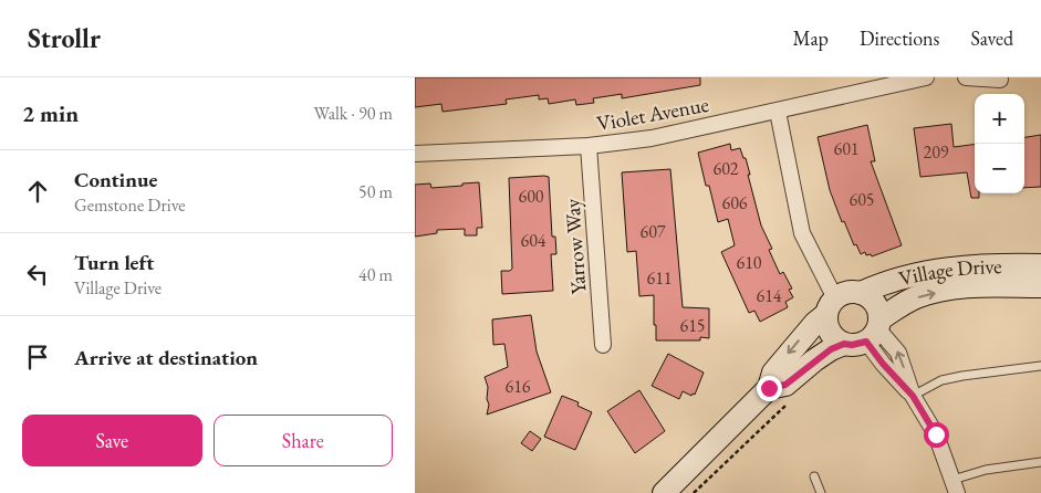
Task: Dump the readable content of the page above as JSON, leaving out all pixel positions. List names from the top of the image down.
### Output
{
  "streets": {
    "street": ["Violet Avenue", "Yarrow Way", "Village Drive"]
  },
  "crossings": [
    ["Violet Avenue", "Yarrow Way"]
  ],
  "house_numbers": [
    "601",
    "209",
    "602",
    "600",
    "605",
    "606",
    "607",
    "604",
    "610",
    "611",
    "614",
    "615",
    "616"
  ],
  "page": {
    "header": "Strollr",
    "nav": ["Map", "Directions", "Saved"],
    "heading": ["2 min", "Walk · 90 m"],
    "map_buttons": ["+", "−"],
    "list": [
      ["Continue", "Gemstone Drive", "50 m"],
      ["Turn left", "Village Drive", "40 m"],
      "Arrive at destination"
    ],
    "buttons": ["Save", "Share"]
  }
}
